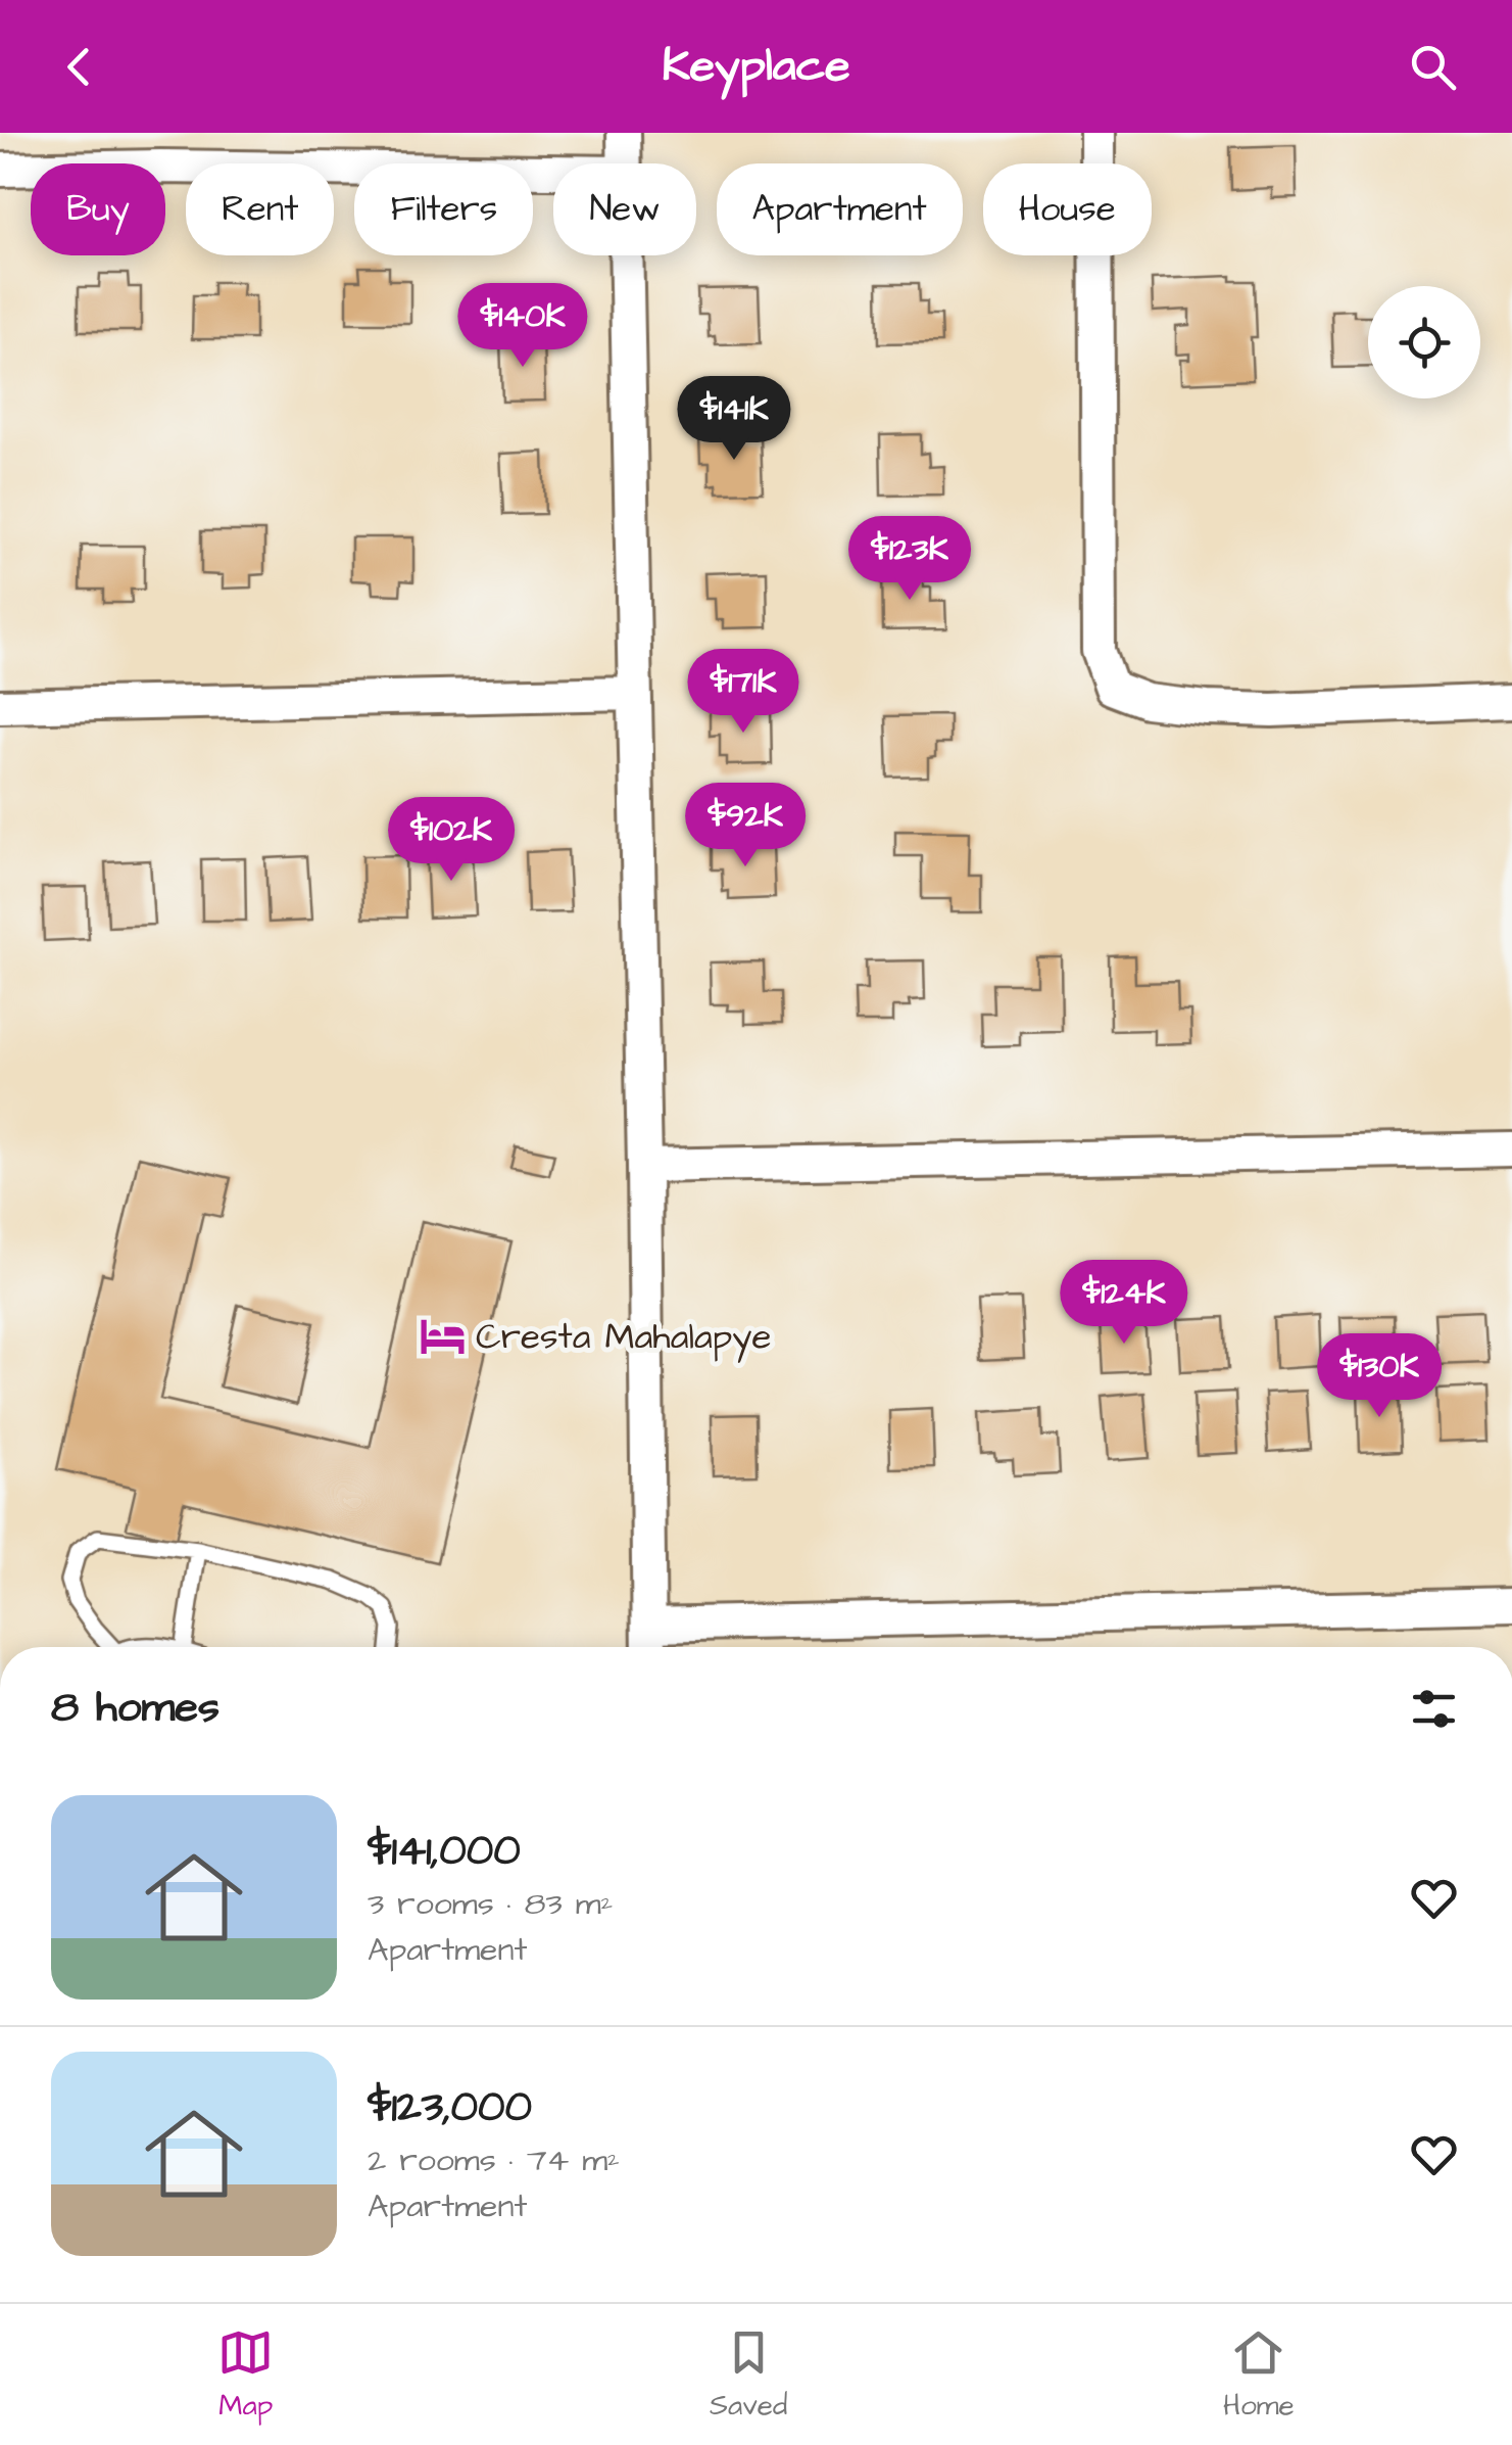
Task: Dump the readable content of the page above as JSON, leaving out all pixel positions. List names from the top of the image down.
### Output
{
  "places": {
    "hotel": ["Cresta Mahalapye"]
  },
  "page": {
    "header": "Keyplace",
    "chip": [
      "Buy",
      "Rent",
      "Filters",
      "New",
      "Apartment",
      "House"
    ],
    "price": [
      "$140K",
      "$141K",
      "$123K",
      "$171K",
      "$92K",
      "$102K",
      "$124K",
      "$130K"
    ],
    "heading": "8 homes",
    "list": [
      {
        "name": "$141,000",
        "note": "3 rooms · 83 m² · Apartment"
      },
      {
        "name": "$123,000",
        "note": "2 rooms · 74 m² · Apartment"
      }
    ],
    "tabs": ["Map", "Saved", "Home"]
  }
}
